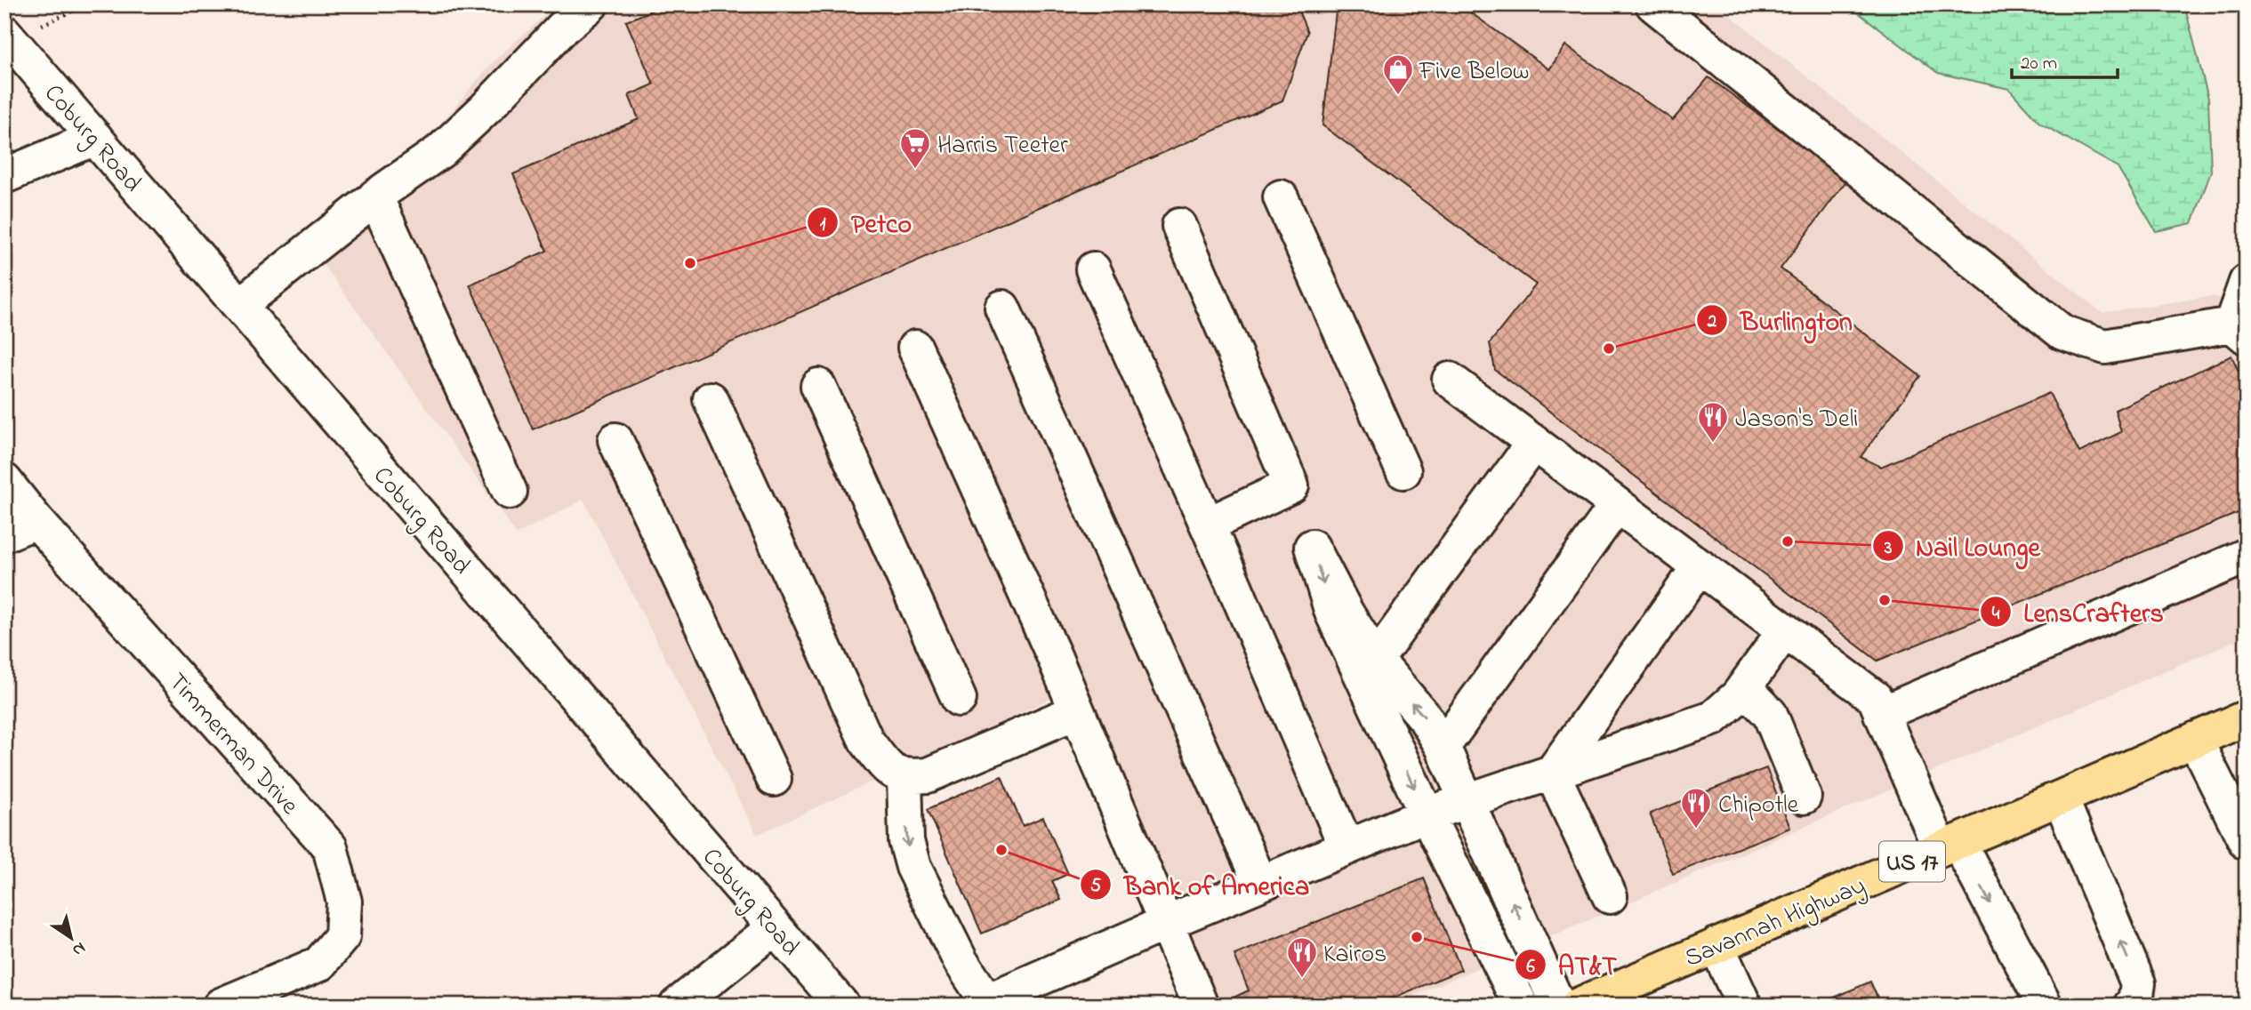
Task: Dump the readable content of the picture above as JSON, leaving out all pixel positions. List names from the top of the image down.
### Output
{
  "streets": {
    "highway": ["US 17", "Savannah Highway"],
    "street": ["Coburg Road", "Timmerman Drive"]
  },
  "places": {
    "shop": ["Five Below"],
    "supermarket": ["Harris Teeter"],
    "other": [
      "Petco",
      "Burlington",
      "Nail Lounge",
      "LensCrafters",
      "Bank of America",
      "AT&T"
    ],
    "restaurant": ["Jason's Deli", "Chipotle", "Kairos"]
  },
  "scale_bar": "20 m",
  "north": "bottom right"
}
